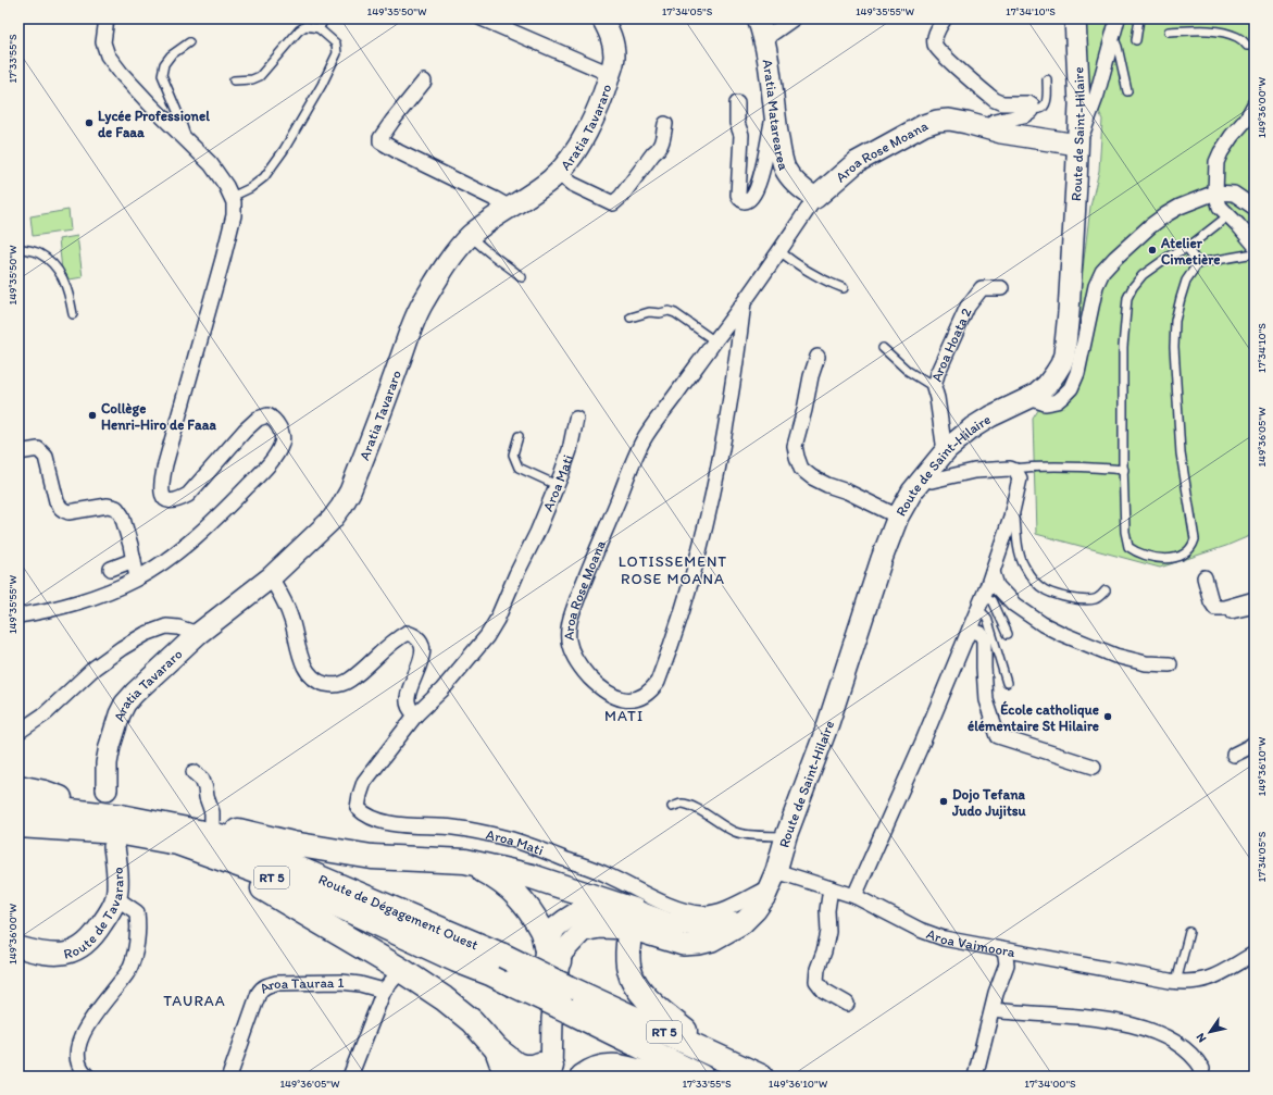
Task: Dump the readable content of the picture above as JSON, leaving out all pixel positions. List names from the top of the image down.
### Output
{
  "streets": {
    "highway": ["RT 5", "Route de Dégagement Ouest"],
    "main road": [
      "Aratia Matarearea",
      "Aratia Tavararo",
      "Route de Saint-Hilaire",
      "Aroa Rose Moana",
      "Route de Tavararo"
    ],
    "street": [
      "Aroa Hoata 2",
      "Aroa Mati",
      "Aroa Vaimoora",
      "Aroa Tauraa 1"
    ]
  },
  "crossings": [
    ["Aratia Matarearea", "Aroa Rose Moana"],
    ["Route de Saint-Hilaire", "Aroa Rose Moana"],
    ["Route de Saint-Hilaire", "Aroa Hoata 2"],
    ["Route de Saint-Hilaire", "Aroa Mati"],
    ["Route de Saint-Hilaire", "Aroa Vaimoora"],
    ["Aroa Mati", "Aroa Vaimoora"]
  ],
  "districts": ["LOTISSEMENT ROSE MOANA", "MATI", "TAURAA"],
  "places": [
    "Lycée Professionel de Faaa",
    "Atelier Cimetière",
    "Collège Henri-Hiro de Faaa",
    "École catholique élémentaire St Hilaire",
    "Dojo Tefana Judo Jujitsu"
  ],
  "north": "bottom left",
  "coordinates": [
    "149°35'50\"W",
    "17°34'05\"S",
    "149°35'55\"W",
    "17°34'10\"S",
    "17°33'55\"S",
    "149°36'00\"W",
    "149°36'05\"W",
    "149°36'10\"W",
    "17°34'00\"S"
  ]
}
